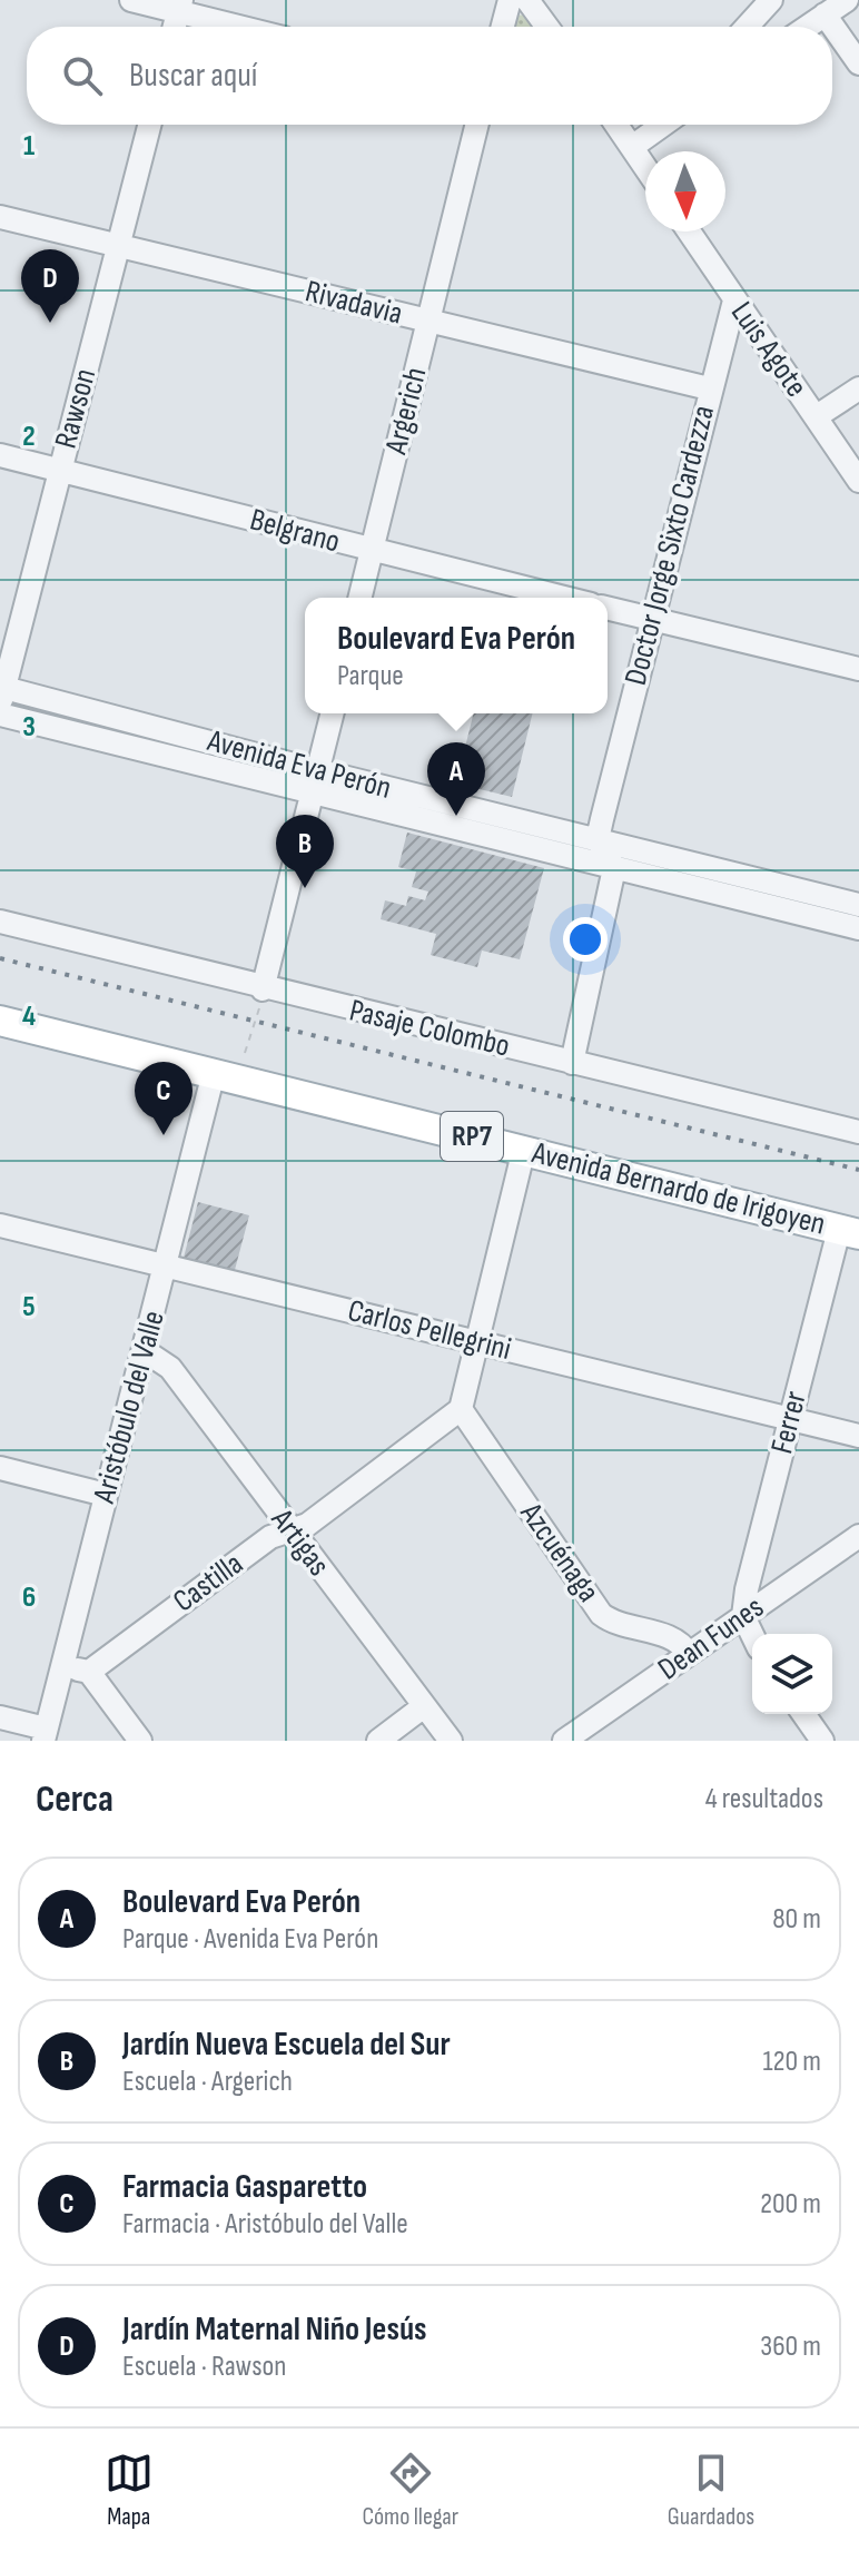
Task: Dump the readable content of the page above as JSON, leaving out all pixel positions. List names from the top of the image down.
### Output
{
  "streets": {
    "main road": ["RP7", "Avenida Bernardo de Irigoyen"],
    "street": [
      "Rivadavia",
      "Luis Agote",
      "Rawson",
      "Argerich",
      "Belgrano",
      "Doctor Jorge Sixto Cardezza",
      "Avenida Eva Perón",
      "Pasaje Colombo",
      "Carlos Pellegrini",
      "Aristóbulo del Valle",
      "Ferrer",
      "Artigas",
      "Azcuénaga",
      "Castilla",
      "Dean Funes"
    ]
  },
  "crossings": [
    ["Rivadavia", "Rawson"],
    ["Rivadavia", "Argerich"],
    ["Rivadavia", "Doctor Jorge Sixto Cardezza"],
    ["Luis Agote", "Doctor Jorge Sixto Cardezza"],
    ["Rawson", "Belgrano"],
    ["Rawson", "Avenida Eva Perón"],
    ["Argerich", "Belgrano"],
    ["Doctor Jorge Sixto Cardezza", "Avenida Eva Perón"],
    ["RP7", "Avenida Bernardo de Irigoyen"],
    ["Avenida Bernardo de Irigoyen", "Aristóbulo del Valle"],
    ["Avenida Bernardo de Irigoyen", "Ferrer"],
    ["Carlos Pellegrini", "Aristóbulo del Valle"],
    ["Carlos Pellegrini", "Ferrer"],
    ["Aristóbulo del Valle", "Artigas"],
    ["Ferrer", "Dean Funes"],
    ["Artigas", "Castilla"],
    ["Azcuénaga", "Castilla"],
    ["Azcuénaga", "Dean Funes"]
  ],
  "north": "bottom",
  "page": {
    "search": "Buscar aquí",
    "pins": [
      "D",
      "A",
      "B",
      "C"
    ],
    "popup": ["Boulevard Eva Perón", "Parque"],
    "heading": ["Cerca", "4 resultados"],
    "list": [
      {
        "mark": "A",
        "name": "Boulevard Eva Perón",
        "note": "Parque · Avenida Eva Perón",
        "value": "80 m"
      },
      {
        "mark": "B",
        "name": "Jardín Nueva Escuela del Sur",
        "note": "Escuela · Argerich",
        "value": "120 m"
      },
      {
        "mark": "C",
        "name": "Farmacia Gasparetto",
        "note": "Farmacia · Aristóbulo del Valle",
        "value": "200 m"
      },
      {
        "mark": "D",
        "name": "Jardín Maternal Niño Jesús",
        "note": "Escuela · Rawson",
        "value": "360 m"
      }
    ],
    "nav": ["Mapa", "Cómo llegar", "Guardados"]
  },
  "grid": {
    "rows": [
      "1",
      "2",
      "3",
      "4",
      "5",
      "6"
    ]
  }
}
